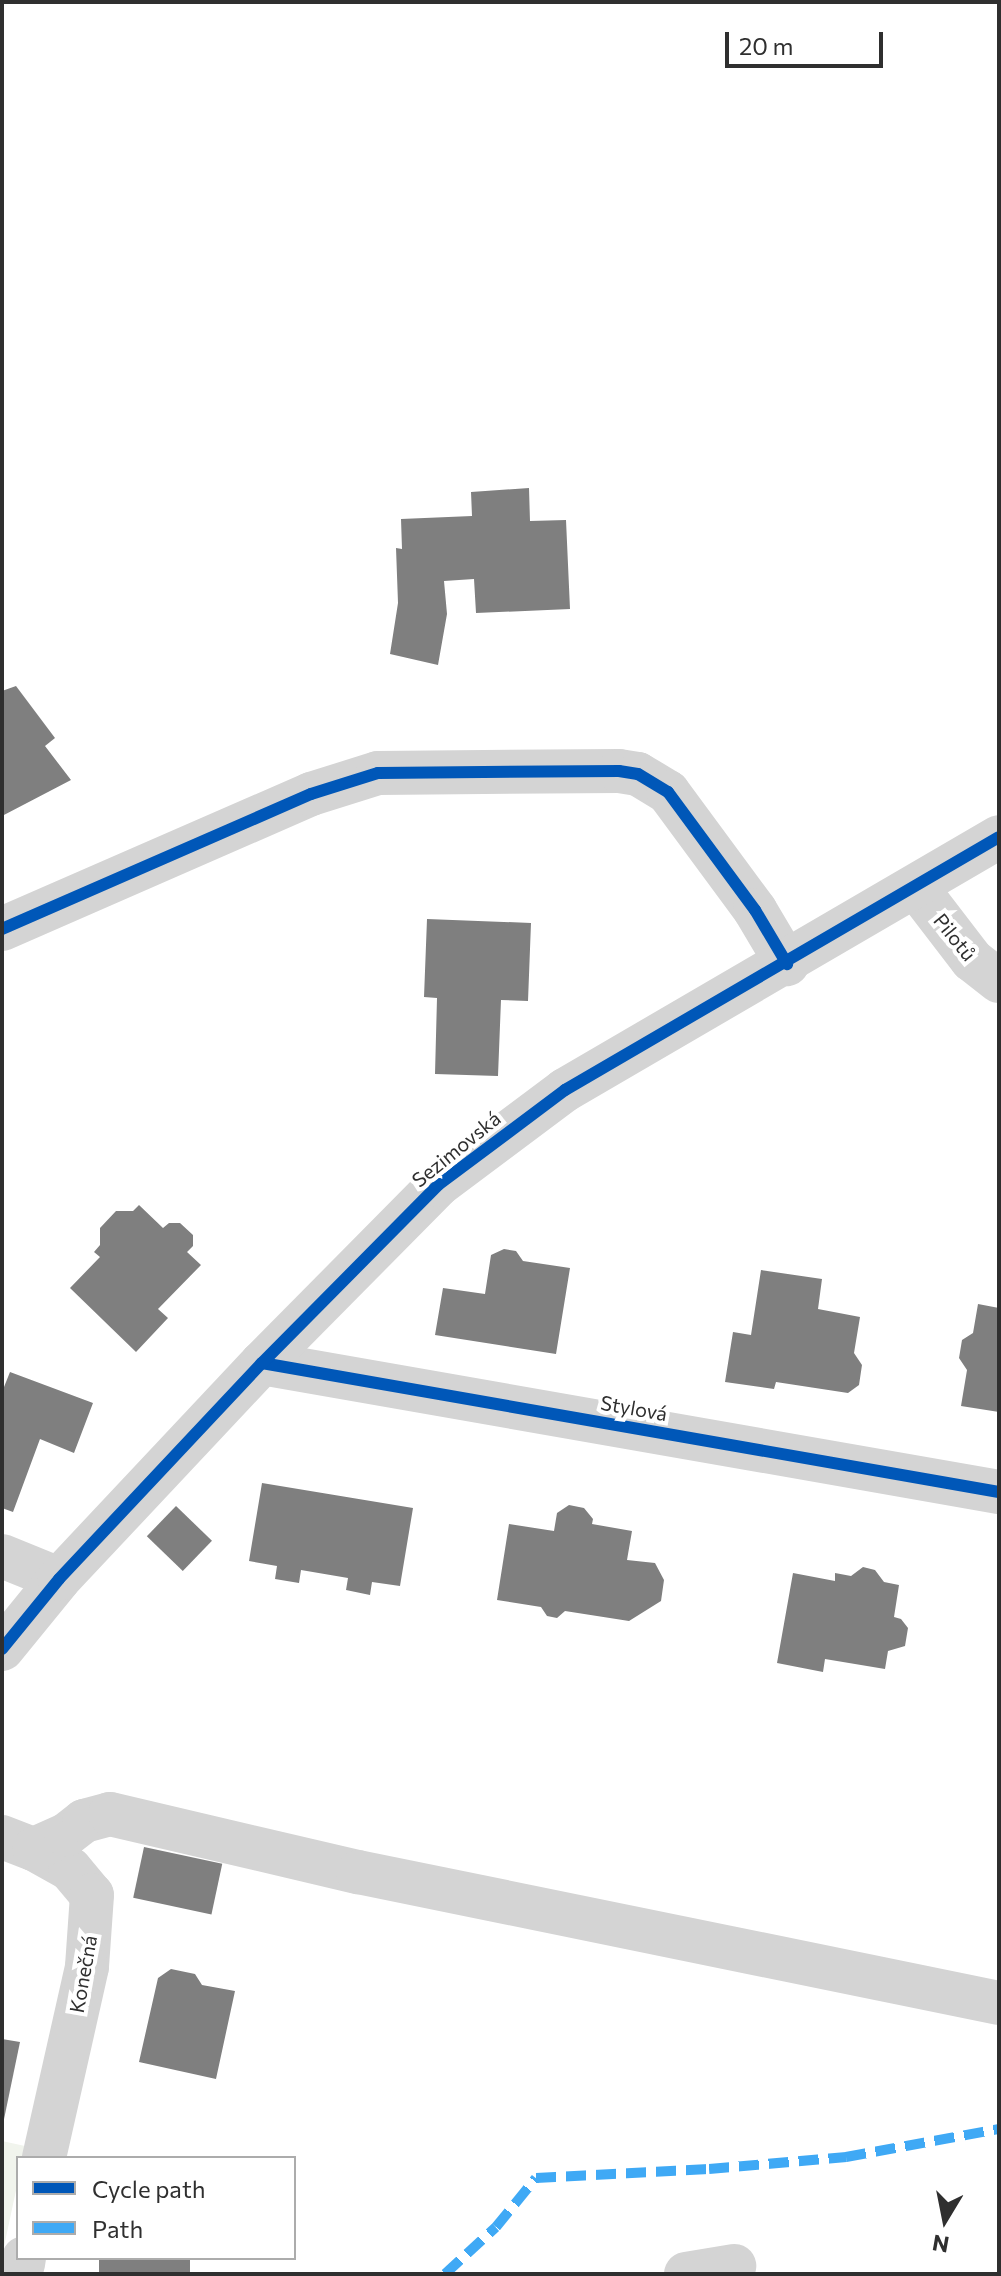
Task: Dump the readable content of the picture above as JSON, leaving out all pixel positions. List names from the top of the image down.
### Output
{
  "streets": {
    "street": [
      "Pilotů",
      "Sezimovská",
      "Stylová",
      "Konečná"
    ]
  },
  "crossings": [
    ["Pilotů", "Sezimovská"],
    ["Sezimovská", "Stylová"]
  ],
  "legend": ["Cycle path", "Path"],
  "scale_bar": "20 m",
  "north": "bottom"
}
